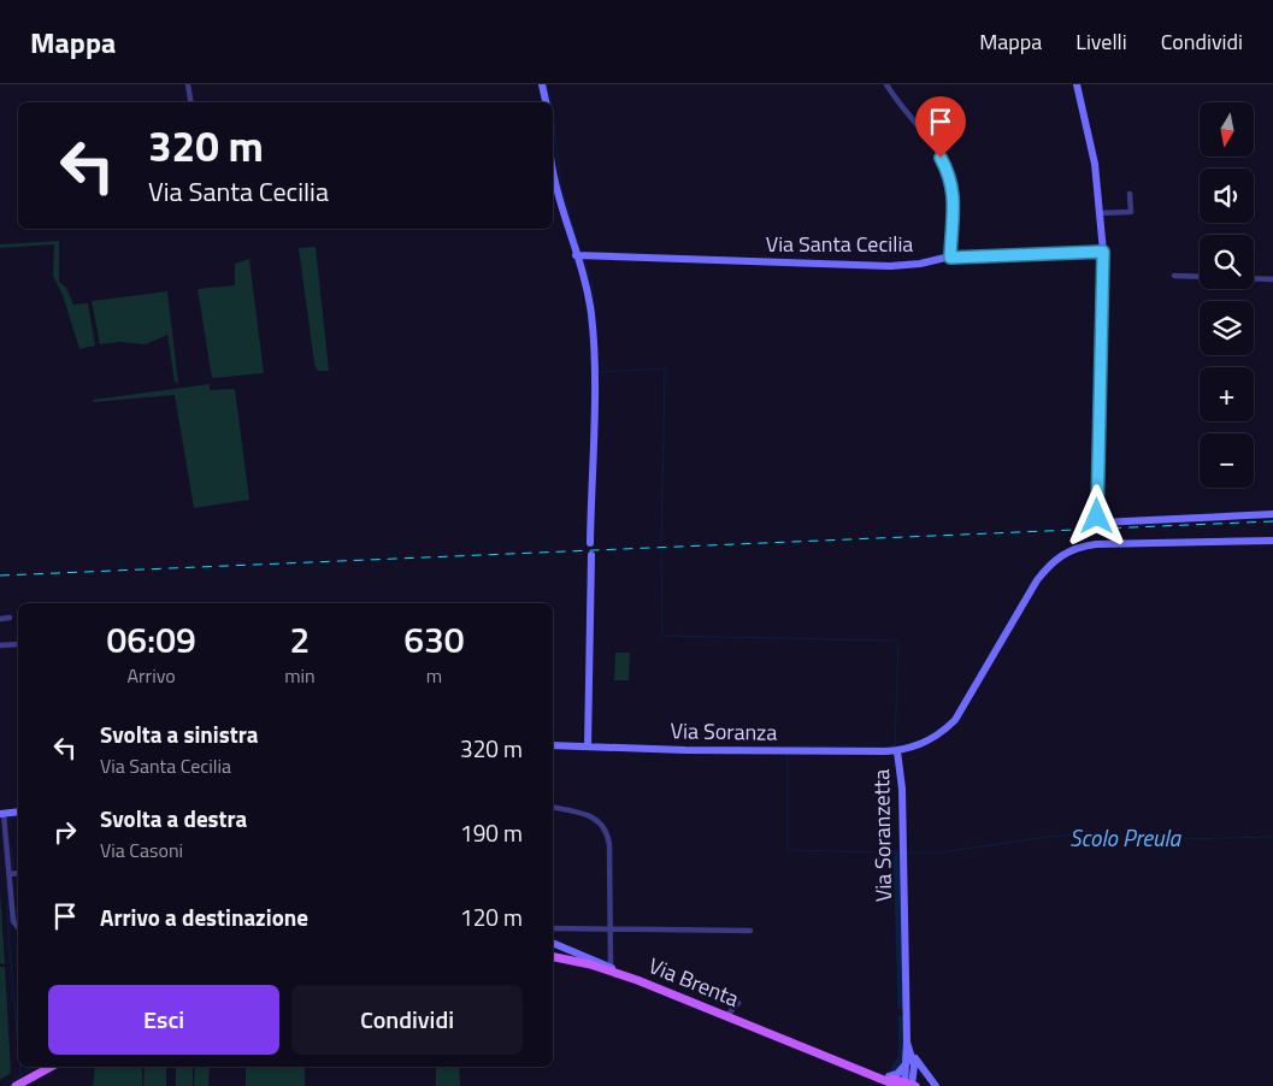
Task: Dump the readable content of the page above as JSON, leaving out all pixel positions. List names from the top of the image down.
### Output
{
  "streets": {
    "main road": ["Via Brenta"],
    "street": ["Via Santa Cecilia", "Via Soranza", "Via Soranzetta"]
  },
  "crossings": [
    ["Via Soranza", "Via Soranzetta"],
    ["Via Soranzetta", "Via Brenta"]
  ],
  "water": ["Scolo Preula"],
  "north": "bottom",
  "page": {
    "header": "Mappa",
    "nav": ["Mappa", "Livelli", "Condividi"],
    "map_buttons": ["+", "−"],
    "turn": ["320 m", "Via Santa Cecilia"],
    "eta": [
      "06:09",
      "Arrivo",
      "2",
      "min",
      "630",
      "m"
    ],
    "list": [
      {
        "name": "Svolta a sinistra",
        "note": "Via Santa Cecilia",
        "value": "320 m"
      },
      {
        "name": "Svolta a destra",
        "note": "Via Casoni",
        "value": "190 m"
      },
      {
        "name": "Arrivo a destinazione",
        "value": "120 m"
      }
    ],
    "buttons": ["Esci", "Condividi"]
  }
}
